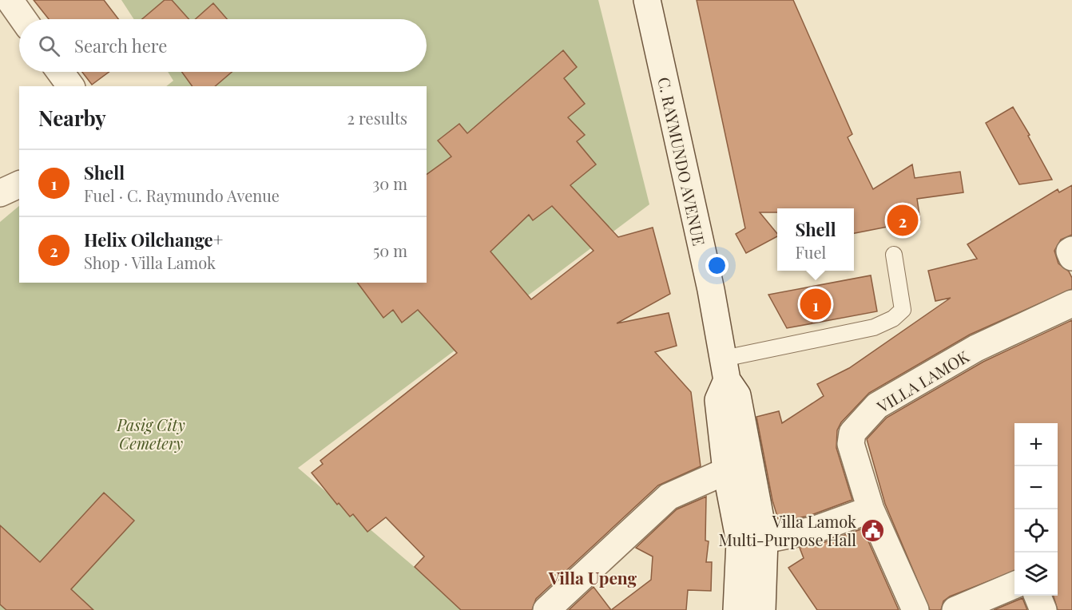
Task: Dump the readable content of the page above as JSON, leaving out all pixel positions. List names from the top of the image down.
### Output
{
  "streets": {
    "street": ["C. RAYMUNDO AVENUE", "VILLA LAMOK"]
  },
  "districts": ["Villa Upeng"],
  "parks": ["Pasig City Cemetery"],
  "places": {
    "public building": ["Villa Lamok Multi-Purpose Hall"]
  },
  "page": {
    "search": "Search here",
    "heading": ["Nearby", "2 results"],
    "list": [
      {
        "mark": "1",
        "name": "Shell",
        "note": "Fuel · C. Raymundo Avenue",
        "value": "30 m"
      },
      {
        "mark": "2",
        "name": "Helix Oilchange+",
        "note": "Shop · Villa Lamok",
        "value": "50 m"
      }
    ],
    "pins": ["2", "1"],
    "popup": ["Shell", "Fuel"],
    "map_buttons": ["+", "−"]
  }
}
